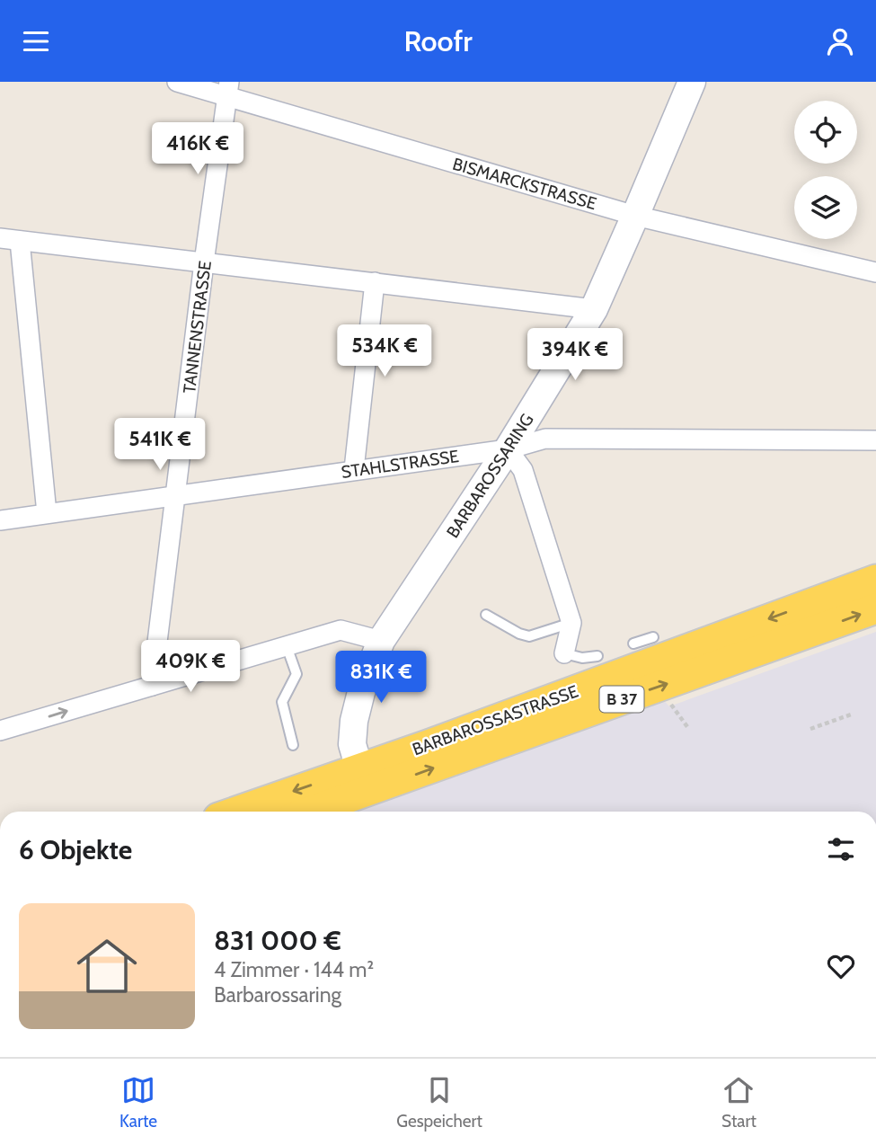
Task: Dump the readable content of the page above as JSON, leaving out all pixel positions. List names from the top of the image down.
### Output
{
  "streets": {
    "main road": ["B 37", "BARBAROSSASTRASSE"],
    "street": [
      "BISMARCKSTRASSE",
      "TANNENSTRASSE",
      "STAHLSTRASSE",
      "BARBAROSSARING"
    ]
  },
  "crossings": [
    ["BISMARCKSTRASSE", "TANNENSTRASSE"],
    ["BISMARCKSTRASSE", "BARBAROSSARING"],
    ["TANNENSTRASSE", "STAHLSTRASSE"],
    ["STAHLSTRASSE", "BARBAROSSARING"],
    ["BARBAROSSARING", "BARBAROSSASTRASSE"]
  ],
  "page": {
    "header": "Roofr",
    "price": [
      "416K €",
      "534K €",
      "394K €",
      "541K €",
      "409K €",
      "831K €"
    ],
    "heading": "6 Objekte",
    "list": [
      {
        "name": "831 000 €",
        "note": "4 Zimmer · 144 m² · Barbarossaring"
      }
    ],
    "tabs": ["Karte", "Gespeichert", "Start"]
  }
}
